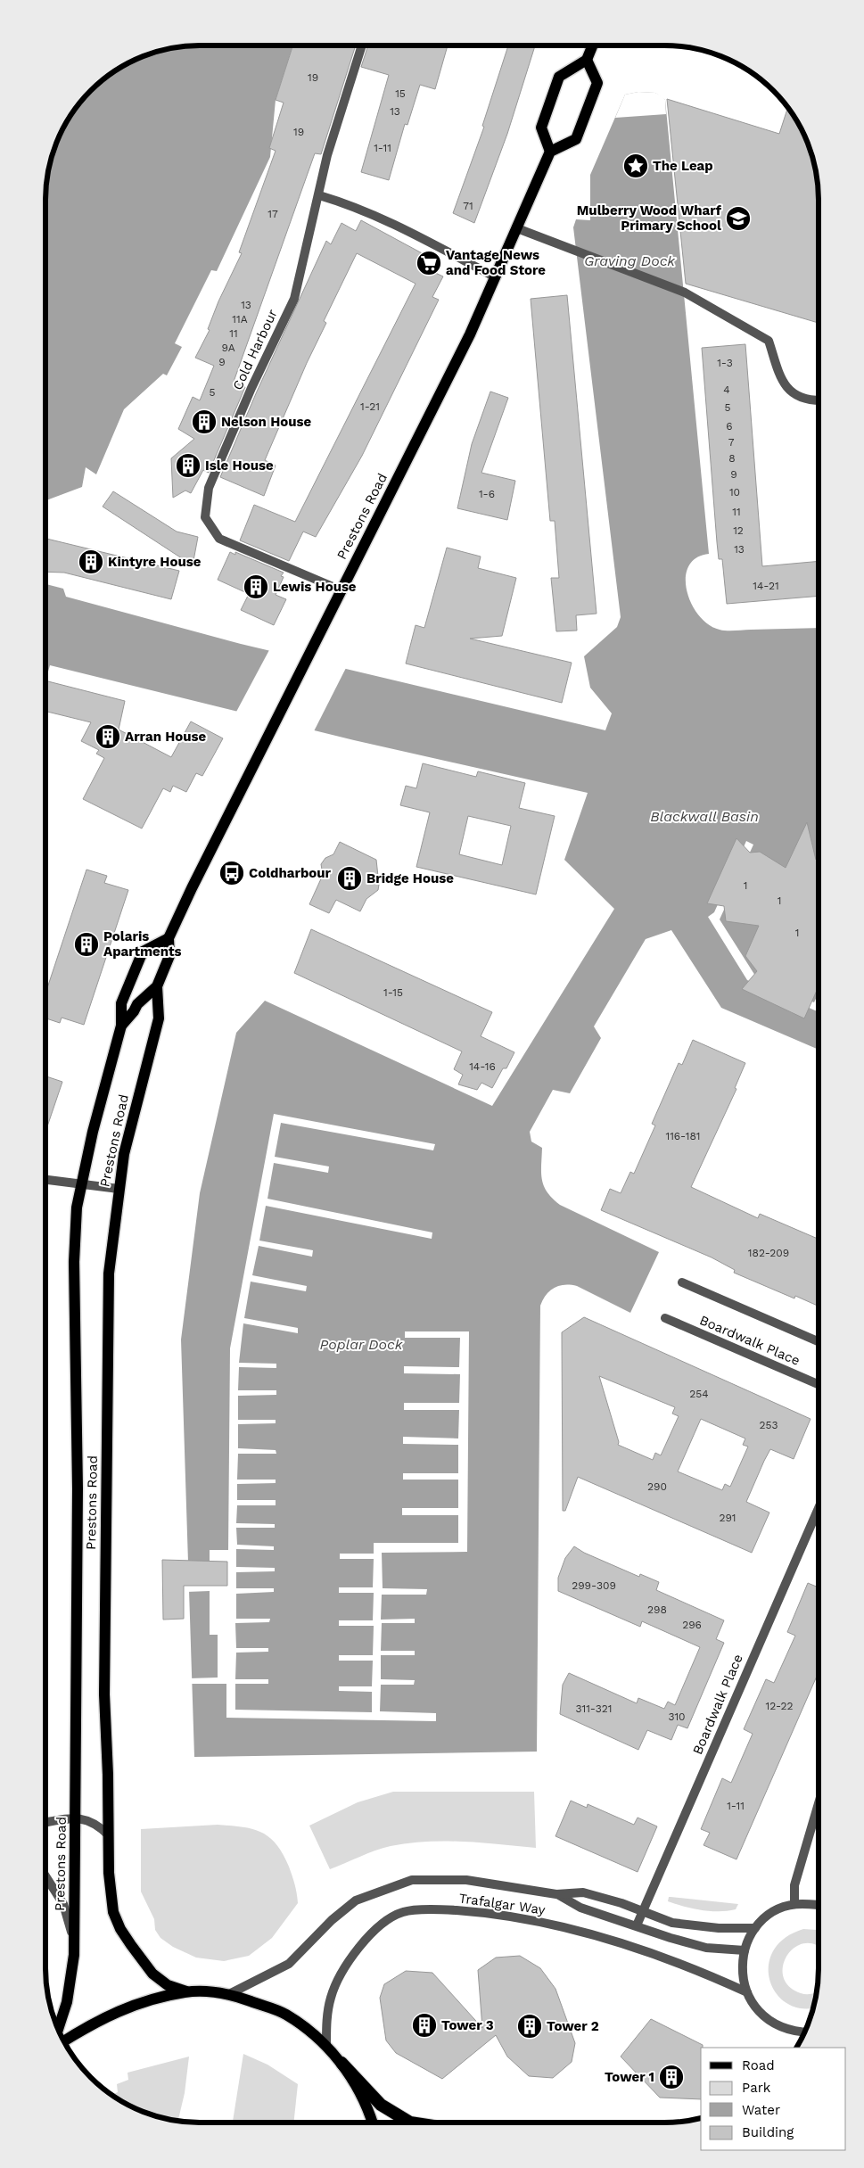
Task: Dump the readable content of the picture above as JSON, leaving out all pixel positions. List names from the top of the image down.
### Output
{
  "streets": {
    "main road": ["Prestons Road"],
    "street": ["Cold Harbour", "Boardwalk Place", "Trafalgar Way"]
  },
  "crossings": [
    ["Cold Harbour", "Prestons Road"],
    ["Boardwalk Place", "Trafalgar Way"]
  ],
  "water": ["Graving Dock", "Blackwall Basin", "Poplar Dock"],
  "places": {
    "place": ["The Leap"],
    "school or university": ["Mulberry Wood Wharf Primary School"],
    "supermarket": ["Vantage News and Food Store"],
    "building": [
      "Nelson House",
      "Isle House",
      "Kintyre House",
      "Lewis House",
      "Arran House",
      "Bridge House",
      "Polaris Apartments",
      "Tower 3",
      "Tower 2",
      "Tower 1"
    ],
    "bus stop": ["Coldharbour"]
  },
  "house_numbers": [
    "19",
    "15",
    "13",
    "19",
    "1-11",
    "71",
    "17",
    "13",
    "11A",
    "11",
    "9A",
    "9",
    "1-3",
    "4",
    "5",
    "1-21",
    "5",
    "6",
    "7",
    "8",
    "9",
    "10",
    "1-6",
    "11",
    "12",
    "13",
    "14-21",
    "1",
    "1",
    "1",
    "1-15",
    "14-16",
    "116-181",
    "182-209",
    "254",
    "253",
    "290",
    "291",
    "299-309",
    "298",
    "296",
    "12-22",
    "311-321",
    "310",
    "1-11"
  ],
  "legend": [
    "Road",
    "Park",
    "Water",
    "Building"
  ]
}
